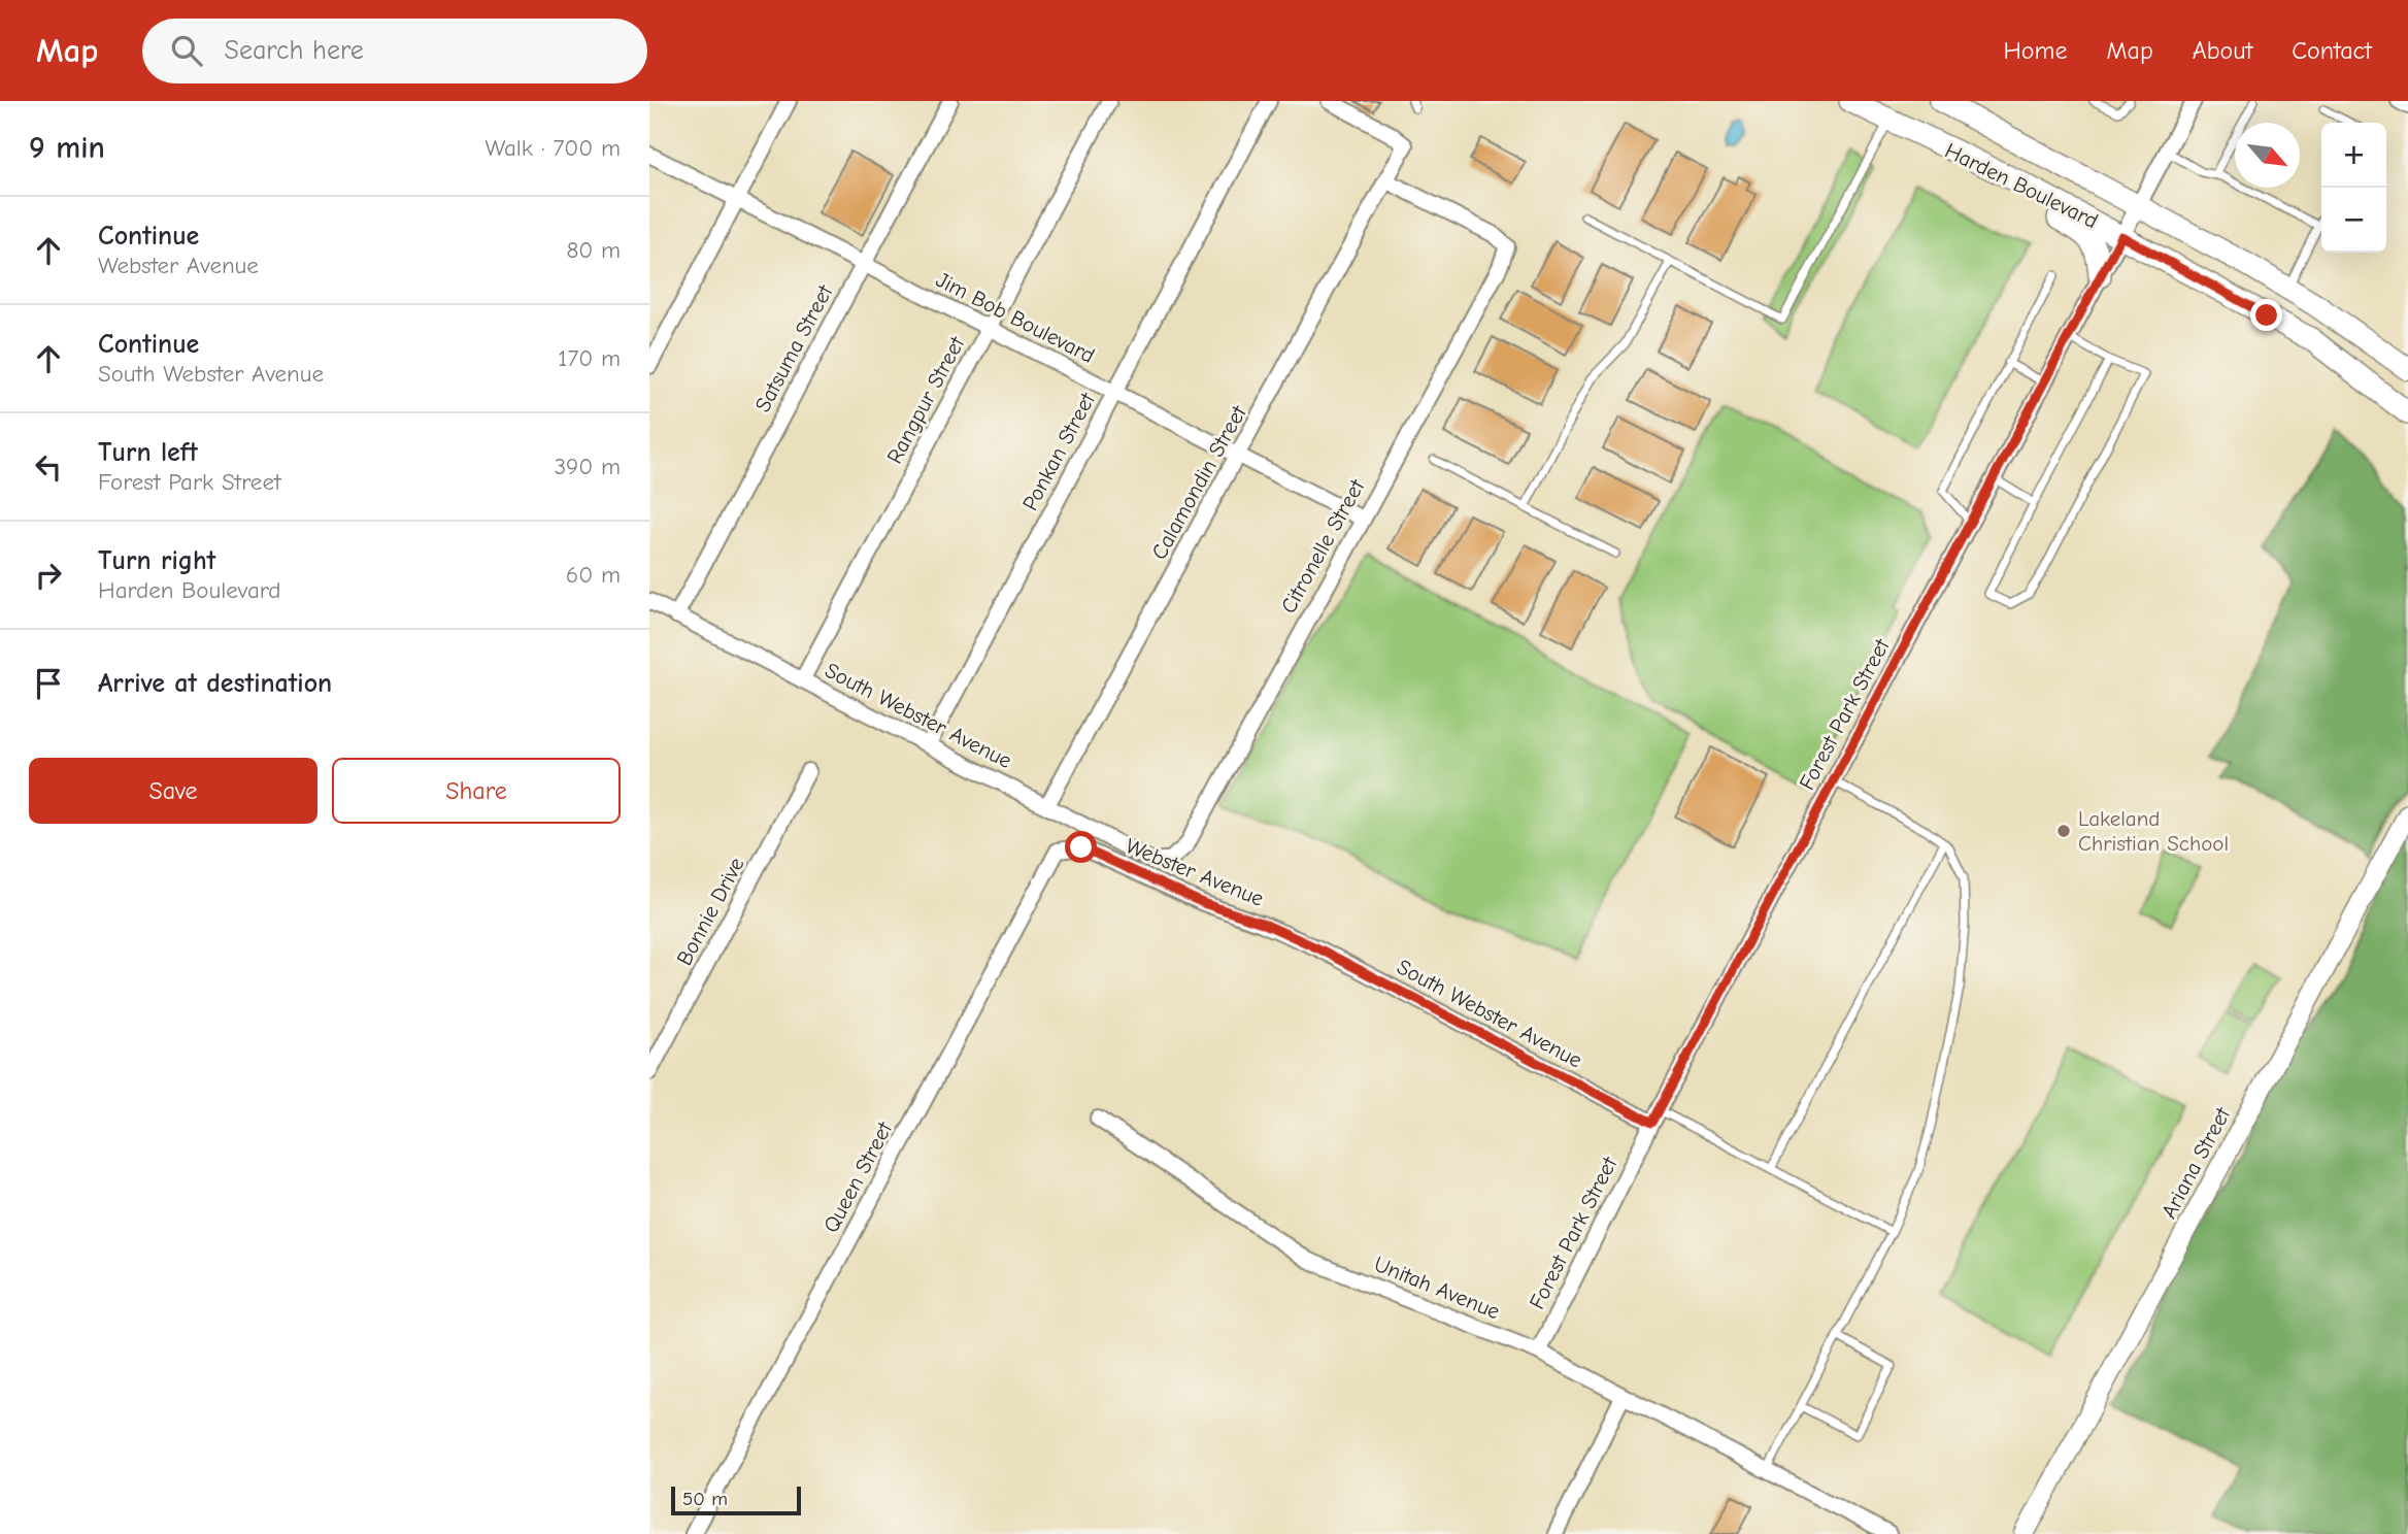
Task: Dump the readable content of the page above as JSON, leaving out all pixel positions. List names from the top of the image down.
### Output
{
  "streets": {
    "main road": ["Harden Boulevard"],
    "street": [
      "Jim Bob Boulevard",
      "Satsuma Street",
      "Rangpur Street",
      "Ponkan Street",
      "Calamondin Street",
      "Citronelle Street",
      "Forest Park Street",
      "South Webster Avenue",
      "Webster Avenue",
      "Bonnie Drive",
      "Ariana Street",
      "Queen Street",
      "Unitah Avenue"
    ]
  },
  "crossings": [
    ["Harden Boulevard", "Forest Park Street"],
    ["Jim Bob Boulevard", "Satsuma Street"],
    ["Jim Bob Boulevard", "Rangpur Street"],
    ["Jim Bob Boulevard", "Ponkan Street"],
    ["Jim Bob Boulevard", "Calamondin Street"],
    ["Jim Bob Boulevard", "Citronelle Street"],
    ["Satsuma Street", "South Webster Avenue"],
    ["Rangpur Street", "South Webster Avenue"],
    ["Ponkan Street", "South Webster Avenue"],
    ["Calamondin Street", "Citronelle Street"],
    ["Calamondin Street", "South Webster Avenue"],
    ["Citronelle Street", "South Webster Avenue"],
    ["Forest Park Street", "South Webster Avenue"],
    ["Forest Park Street", "Unitah Avenue"],
    ["South Webster Avenue", "Webster Avenue"],
    ["Webster Avenue", "Queen Street"]
  ],
  "places": ["Lakeland Christian School"],
  "scale_bar": "50 m",
  "north": "bottom right",
  "page": {
    "header": "Map",
    "search": "Search here",
    "nav": [
      "Home",
      "Map",
      "About",
      "Contact"
    ],
    "heading": ["9 min", "Walk · 700 m"],
    "map_buttons": ["+", "−"],
    "list": [
      ["Continue", "Webster Avenue", "80 m"],
      ["Continue", "South Webster Avenue", "170 m"],
      ["Turn left", "Forest Park Street", "390 m"],
      ["Turn right", "Harden Boulevard", "60 m"],
      "Arrive at destination"
    ],
    "buttons": ["Save", "Share"],
    "scale": "50 m"
  }
}
